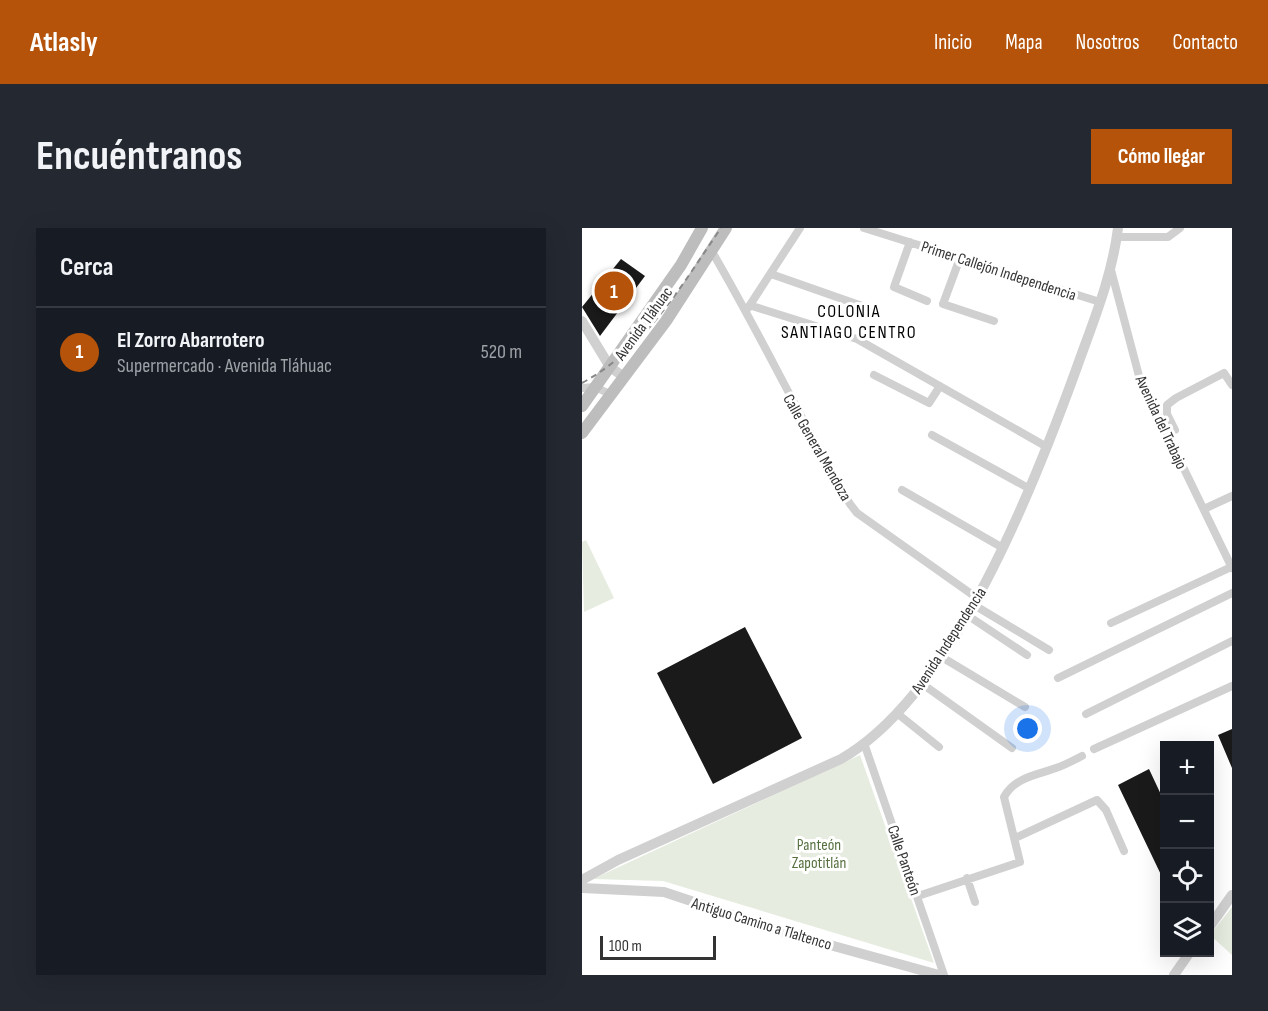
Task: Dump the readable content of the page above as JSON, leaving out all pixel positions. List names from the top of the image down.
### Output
{
  "streets": {
    "main road": ["Avenida Tláhuac"],
    "street": [
      "Primer Callejón Independencia",
      "Avenida del Trabajo",
      "Calle General Mendoza",
      "Avenida Independencia",
      "Calle Panteón",
      "Antiguo Camino a Tlaltenco"
    ]
  },
  "crossings": [
    ["Primer Callejón Independencia", "Avenida Independencia"],
    ["Avenida Tláhuac", "Calle General Mendoza"],
    ["Avenida del Trabajo", "Avenida Independencia"],
    ["Calle General Mendoza", "Avenida Independencia"],
    ["Avenida Independencia", "Calle Panteón"],
    ["Calle Panteón", "Antiguo Camino a Tlaltenco"]
  ],
  "districts": ["COLONIA SANTIAGO CENTRO"],
  "parks": ["Panteón Zapotitlán"],
  "scale_bar": "100 m",
  "page": {
    "header": "Atlasly",
    "nav": [
      "Inicio",
      "Mapa",
      "Nosotros",
      "Contacto"
    ],
    "buttons": "Cómo llegar",
    "title": "Encuéntranos",
    "heading": "Cerca",
    "pins": "1",
    "list": [
      {
        "mark": "1",
        "name": "El Zorro Abarrotero",
        "note": "Supermercado · Avenida Tláhuac",
        "value": "520 m"
      }
    ],
    "map_buttons": ["+", "−"],
    "scale": "100 m"
  }
}
